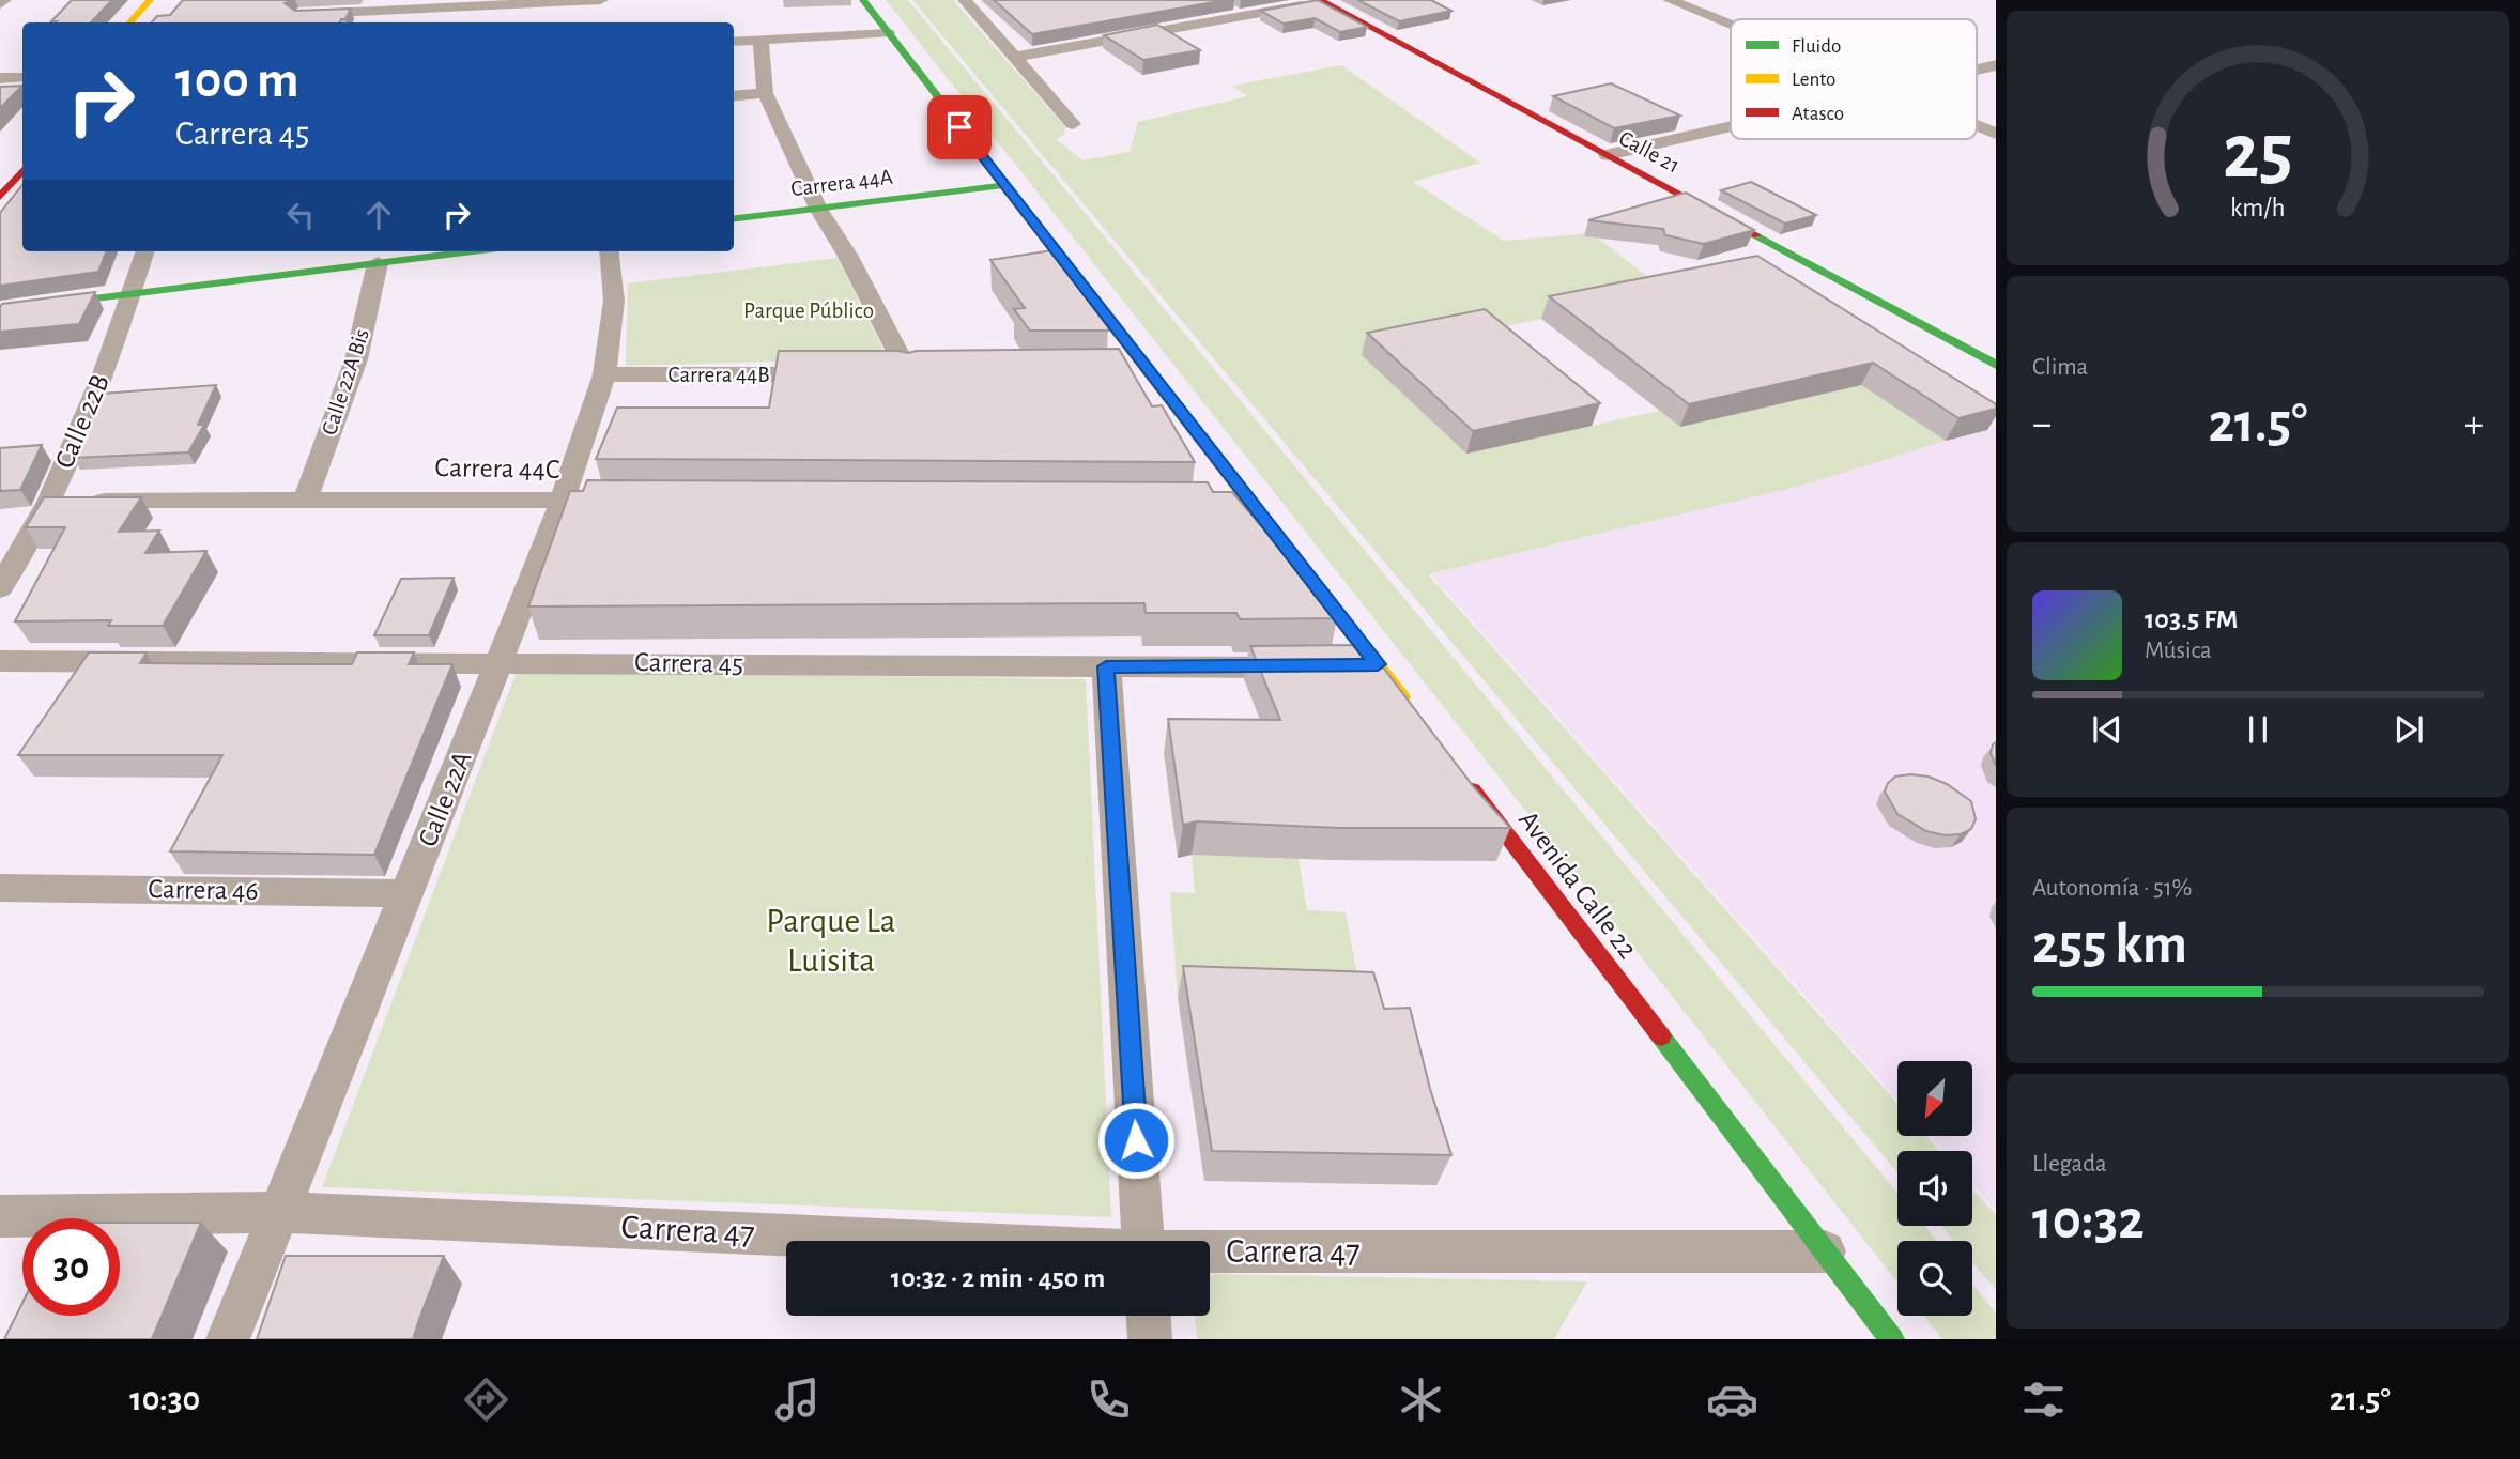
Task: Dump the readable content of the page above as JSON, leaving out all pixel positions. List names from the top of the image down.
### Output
{
  "streets": {
    "street": [
      "Calle 21",
      "Carrera 44A",
      "Carrera 44B",
      "Calle 22A Bis",
      "Calle 22B",
      "Carrera 44C",
      "Carrera 45",
      "Calle 22A",
      "Avenida Calle 22",
      "Carrera 46",
      "Carrera 47"
    ]
  },
  "crossings": [
    ["Carrera 44B", "Calle 22A"],
    ["Calle 22A Bis", "Carrera 44C"],
    ["Calle 22B", "Carrera 44C"],
    ["Carrera 44C", "Calle 22A"],
    ["Carrera 45", "Calle 22A"],
    ["Calle 22A", "Carrera 46"],
    ["Calle 22A", "Carrera 47"],
    ["Avenida Calle 22", "Carrera 47"]
  ],
  "parks": ["Parque Público", "Parque La Luisita"],
  "legend": ["Fluido", "Lento", "Atasco"],
  "north": "bottom left",
  "page": {
    "turn": ["100 m", "Carrera 45"],
    "tile": [
      "Clima",
      ["Autonomía · 51%", "255 km"],
      ["Llegada", "10:32"]
    ],
    "heat": ["−", "21.5°", "+"],
    "song": ["103.5 FM", "Música"],
    "limit": "30",
    "trip": "10:32 · 2 min · 450 m",
    "tabs": ["10:30", "21.5°"],
    "gauge": ["25", "km/h"]
  }
}
